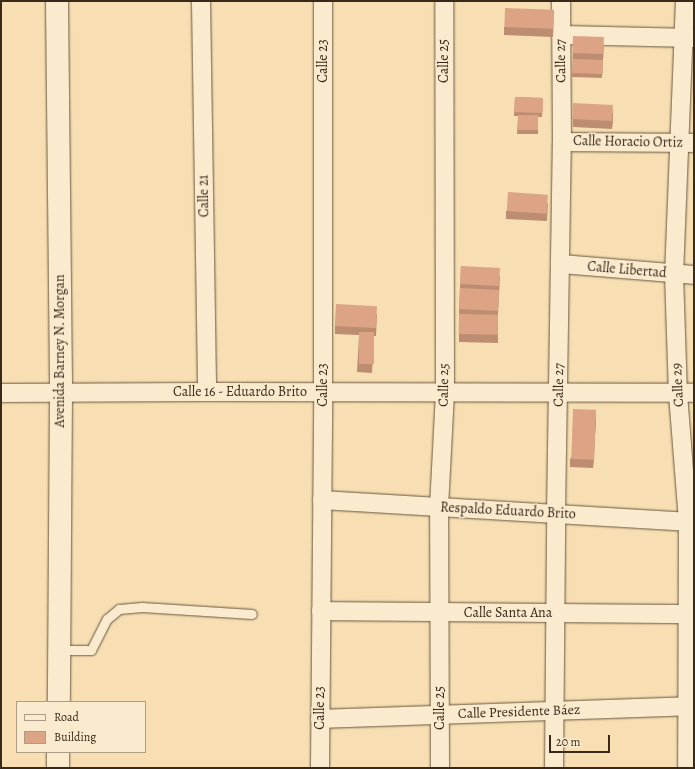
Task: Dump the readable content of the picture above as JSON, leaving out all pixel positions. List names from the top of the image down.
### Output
{
  "streets": {
    "street": [
      "Calle 23",
      "Calle 25",
      "Calle 27",
      "Calle Horacio Ortiz",
      "Calle 21",
      "Calle Libertad",
      "Avenida Barney N. Morgan",
      "Calle 29",
      "Calle 16 - Eduardo Brito",
      "Respaldo Eduardo Brito",
      "Calle Santa Ana",
      "Calle Presidente Báez"
    ]
  },
  "crossings": [
    ["Calle 23", "Calle 16 - Eduardo Brito"],
    ["Calle 23", "Respaldo Eduardo Brito"],
    ["Calle 23", "Calle Santa Ana"],
    ["Calle 23", "Calle Presidente Báez"],
    ["Calle 25", "Calle 16 - Eduardo Brito"],
    ["Calle 25", "Respaldo Eduardo Brito"],
    ["Calle 25", "Calle Santa Ana"],
    ["Calle 25", "Calle Presidente Báez"],
    ["Calle 27", "Calle Horacio Ortiz"],
    ["Calle 27", "Calle Libertad"],
    ["Calle 27", "Calle 16 - Eduardo Brito"],
    ["Calle 27", "Respaldo Eduardo Brito"],
    ["Calle 27", "Calle Santa Ana"],
    ["Calle 27", "Calle Presidente Báez"],
    ["Calle Horacio Ortiz", "Calle 29"],
    ["Calle 21", "Calle 16 - Eduardo Brito"],
    ["Calle Libertad", "Calle 29"],
    ["Avenida Barney N. Morgan", "Calle 16 - Eduardo Brito"],
    ["Calle 29", "Calle 16 - Eduardo Brito"],
    ["Calle 29", "Respaldo Eduardo Brito"],
    ["Calle 29", "Calle Santa Ana"],
    ["Calle 29", "Calle Presidente Báez"]
  ],
  "legend": ["Road", "Building"],
  "scale_bar": "20 m"
}
